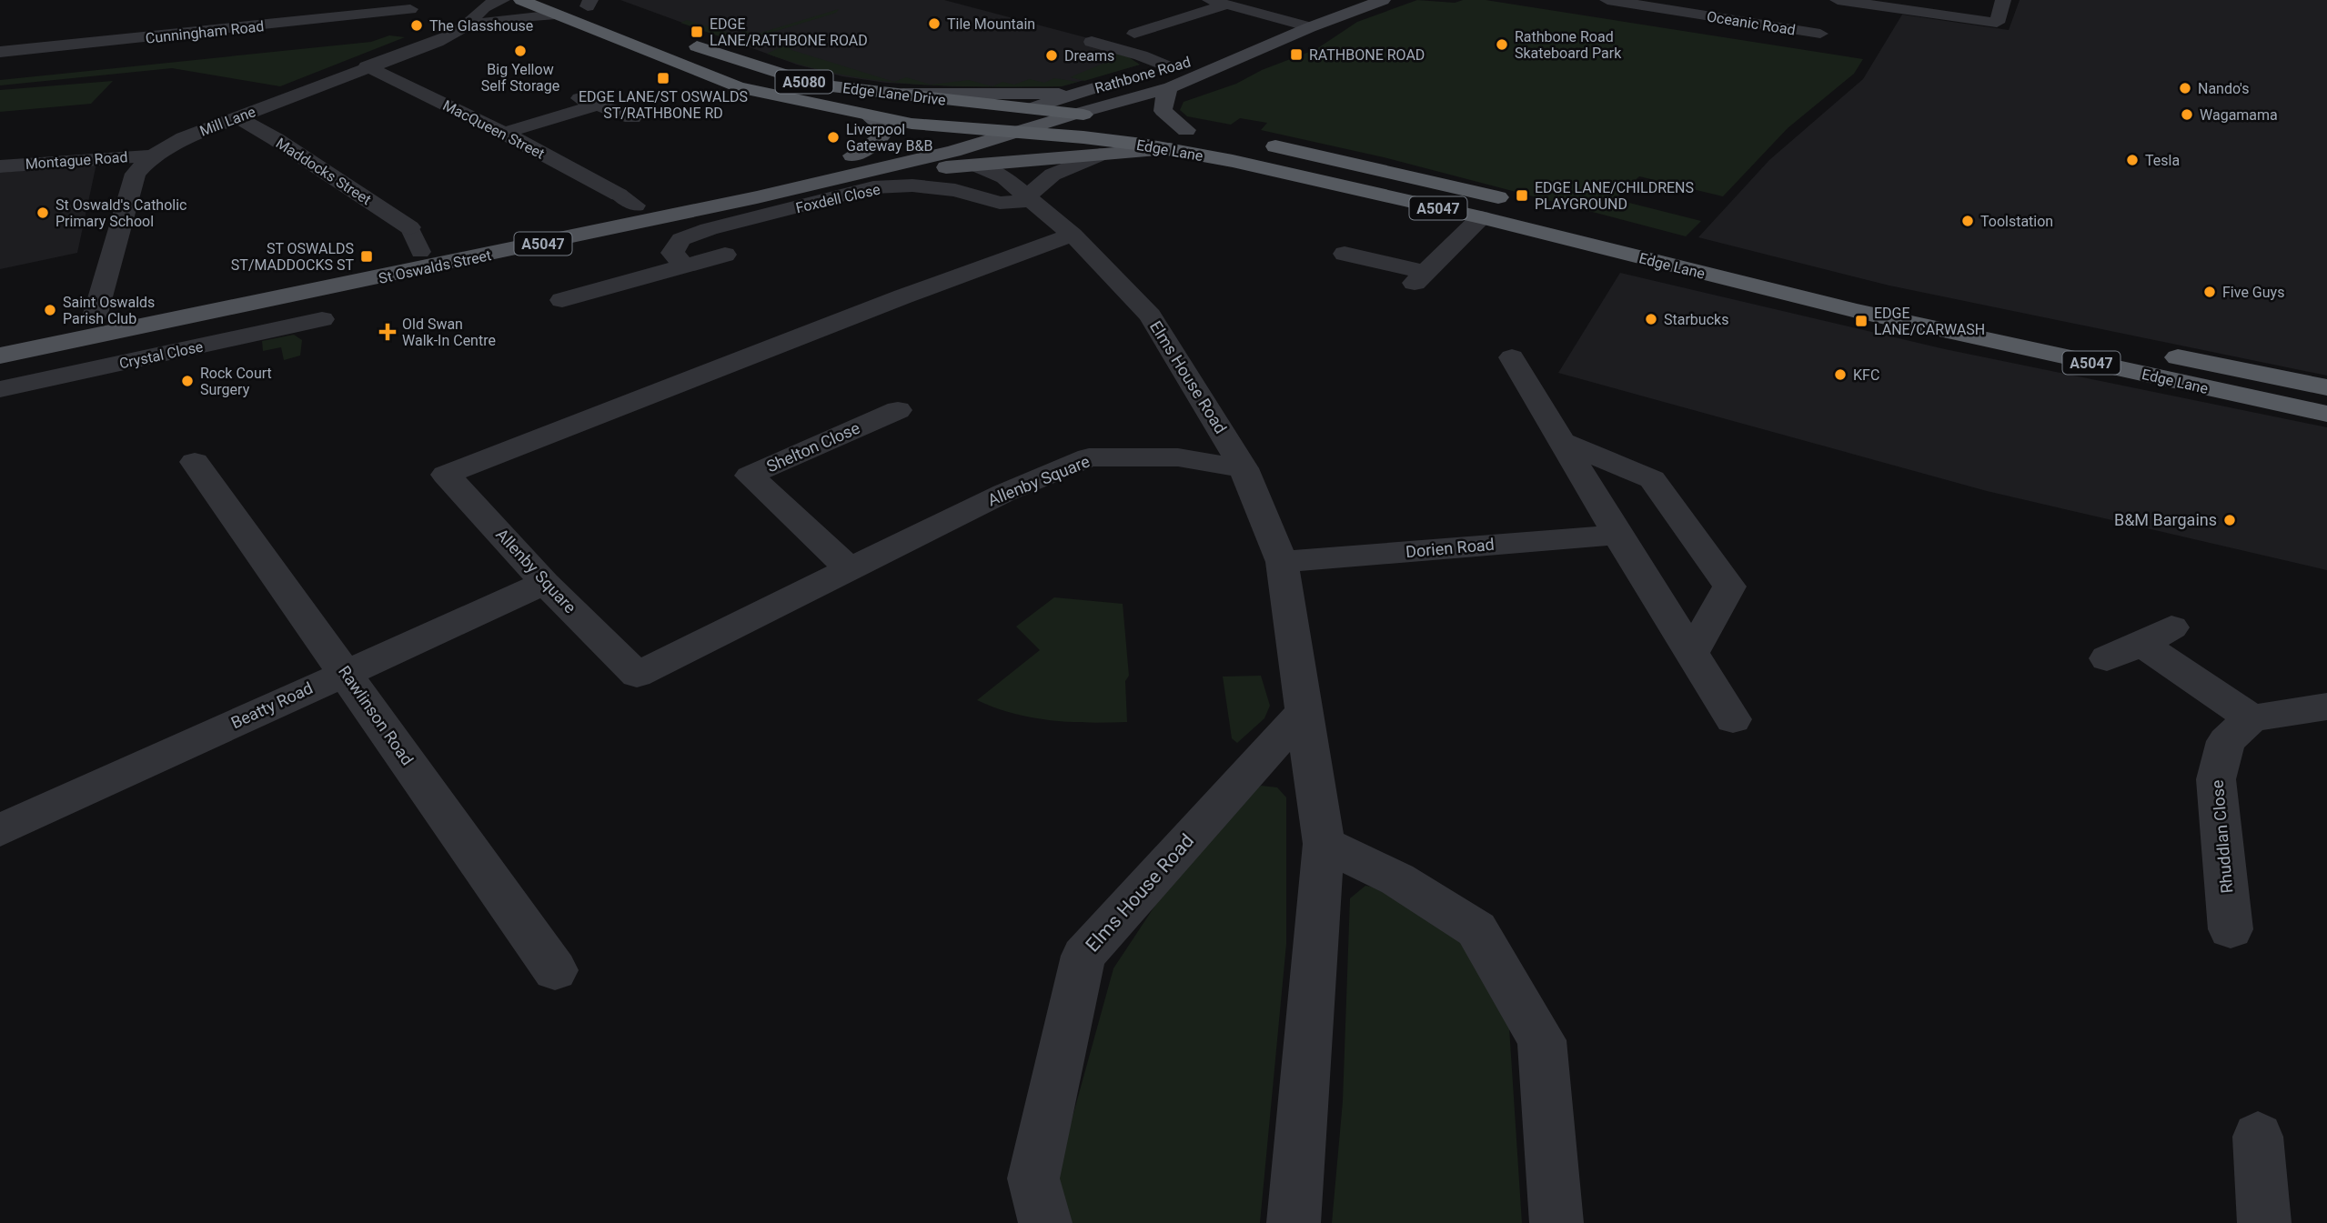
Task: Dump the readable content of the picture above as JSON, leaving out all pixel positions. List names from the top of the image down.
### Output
{
  "streets": {
    "highway": [
      "A5080",
      "Edge Lane Drive",
      "Edge Lane",
      "A5047"
    ],
    "main road": ["Rathbone Road", "St Oswalds Street"],
    "street": [
      "Oceanic Road",
      "Cunningham Road",
      "Mill Lane",
      "MacQueen Street",
      "Montague Road",
      "Maddocks Street",
      "Foxdell Close",
      "Crystal Close",
      "Elms House Road",
      "Shelton Close",
      "Allenby Square",
      "Dorien Road",
      "Beatty Road",
      "Rawlinson Road",
      "Rhuddlan Close"
    ]
  },
  "crossings": [
    ["Rathbone Road", "Edge Lane Drive"],
    ["Rathbone Road", "Edge Lane"],
    ["Rathbone Road", "A5047"],
    ["Edge Lane Drive", "Edge Lane"],
    ["Edge Lane Drive", "A5047"],
    ["Edge Lane Drive", "St Oswalds Street"],
    ["Mill Lane", "MacQueen Street"],
    ["Mill Lane", "Montague Road"],
    ["Mill Lane", "Maddocks Street"],
    ["Mill Lane", "St Oswalds Street"],
    ["MacQueen Street", "St Oswalds Street"],
    ["Edge Lane", "A5047"],
    ["Edge Lane", "St Oswalds Street"],
    ["Foxdell Close", "Elms House Road"],
    ["A5047", "St Oswalds Street"],
    ["Elms House Road", "Allenby Square"],
    ["Elms House Road", "Dorien Road"],
    ["Shelton Close", "Allenby Square"],
    ["Allenby Square", "Beatty Road"],
    ["Beatty Road", "Rawlinson Road"]
  ],
  "places": {
    "other": [
      "Tile Mountain",
      "The Glasshouse",
      "Rathbone Road Skateboard Park",
      "Big Yellow Self Storage",
      "Dreams",
      "Nando's",
      "Wagamama",
      "Liverpool Gateway B&B",
      "Tesla",
      "St Oswald's Catholic Primary School",
      "Toolstation",
      "Five Guys",
      "Saint Oswalds Parish Club",
      "Starbucks",
      "KFC",
      "Rock Court Surgery",
      "B&M Bargains"
    ],
    "transit": [
      "EDGE LANE/RATHBONE ROAD",
      "RATHBONE ROAD",
      "EDGE LANE/ST OSWALDS ST/RATHBONE RD",
      "EDGE LANE/CHILDRENS PLAYGROUND",
      "ST OSWALDS ST/MADDOCKS ST",
      "EDGE LANE/CARWASH"
    ],
    "health": ["Old Swan Walk-In Centre"]
  }
}
